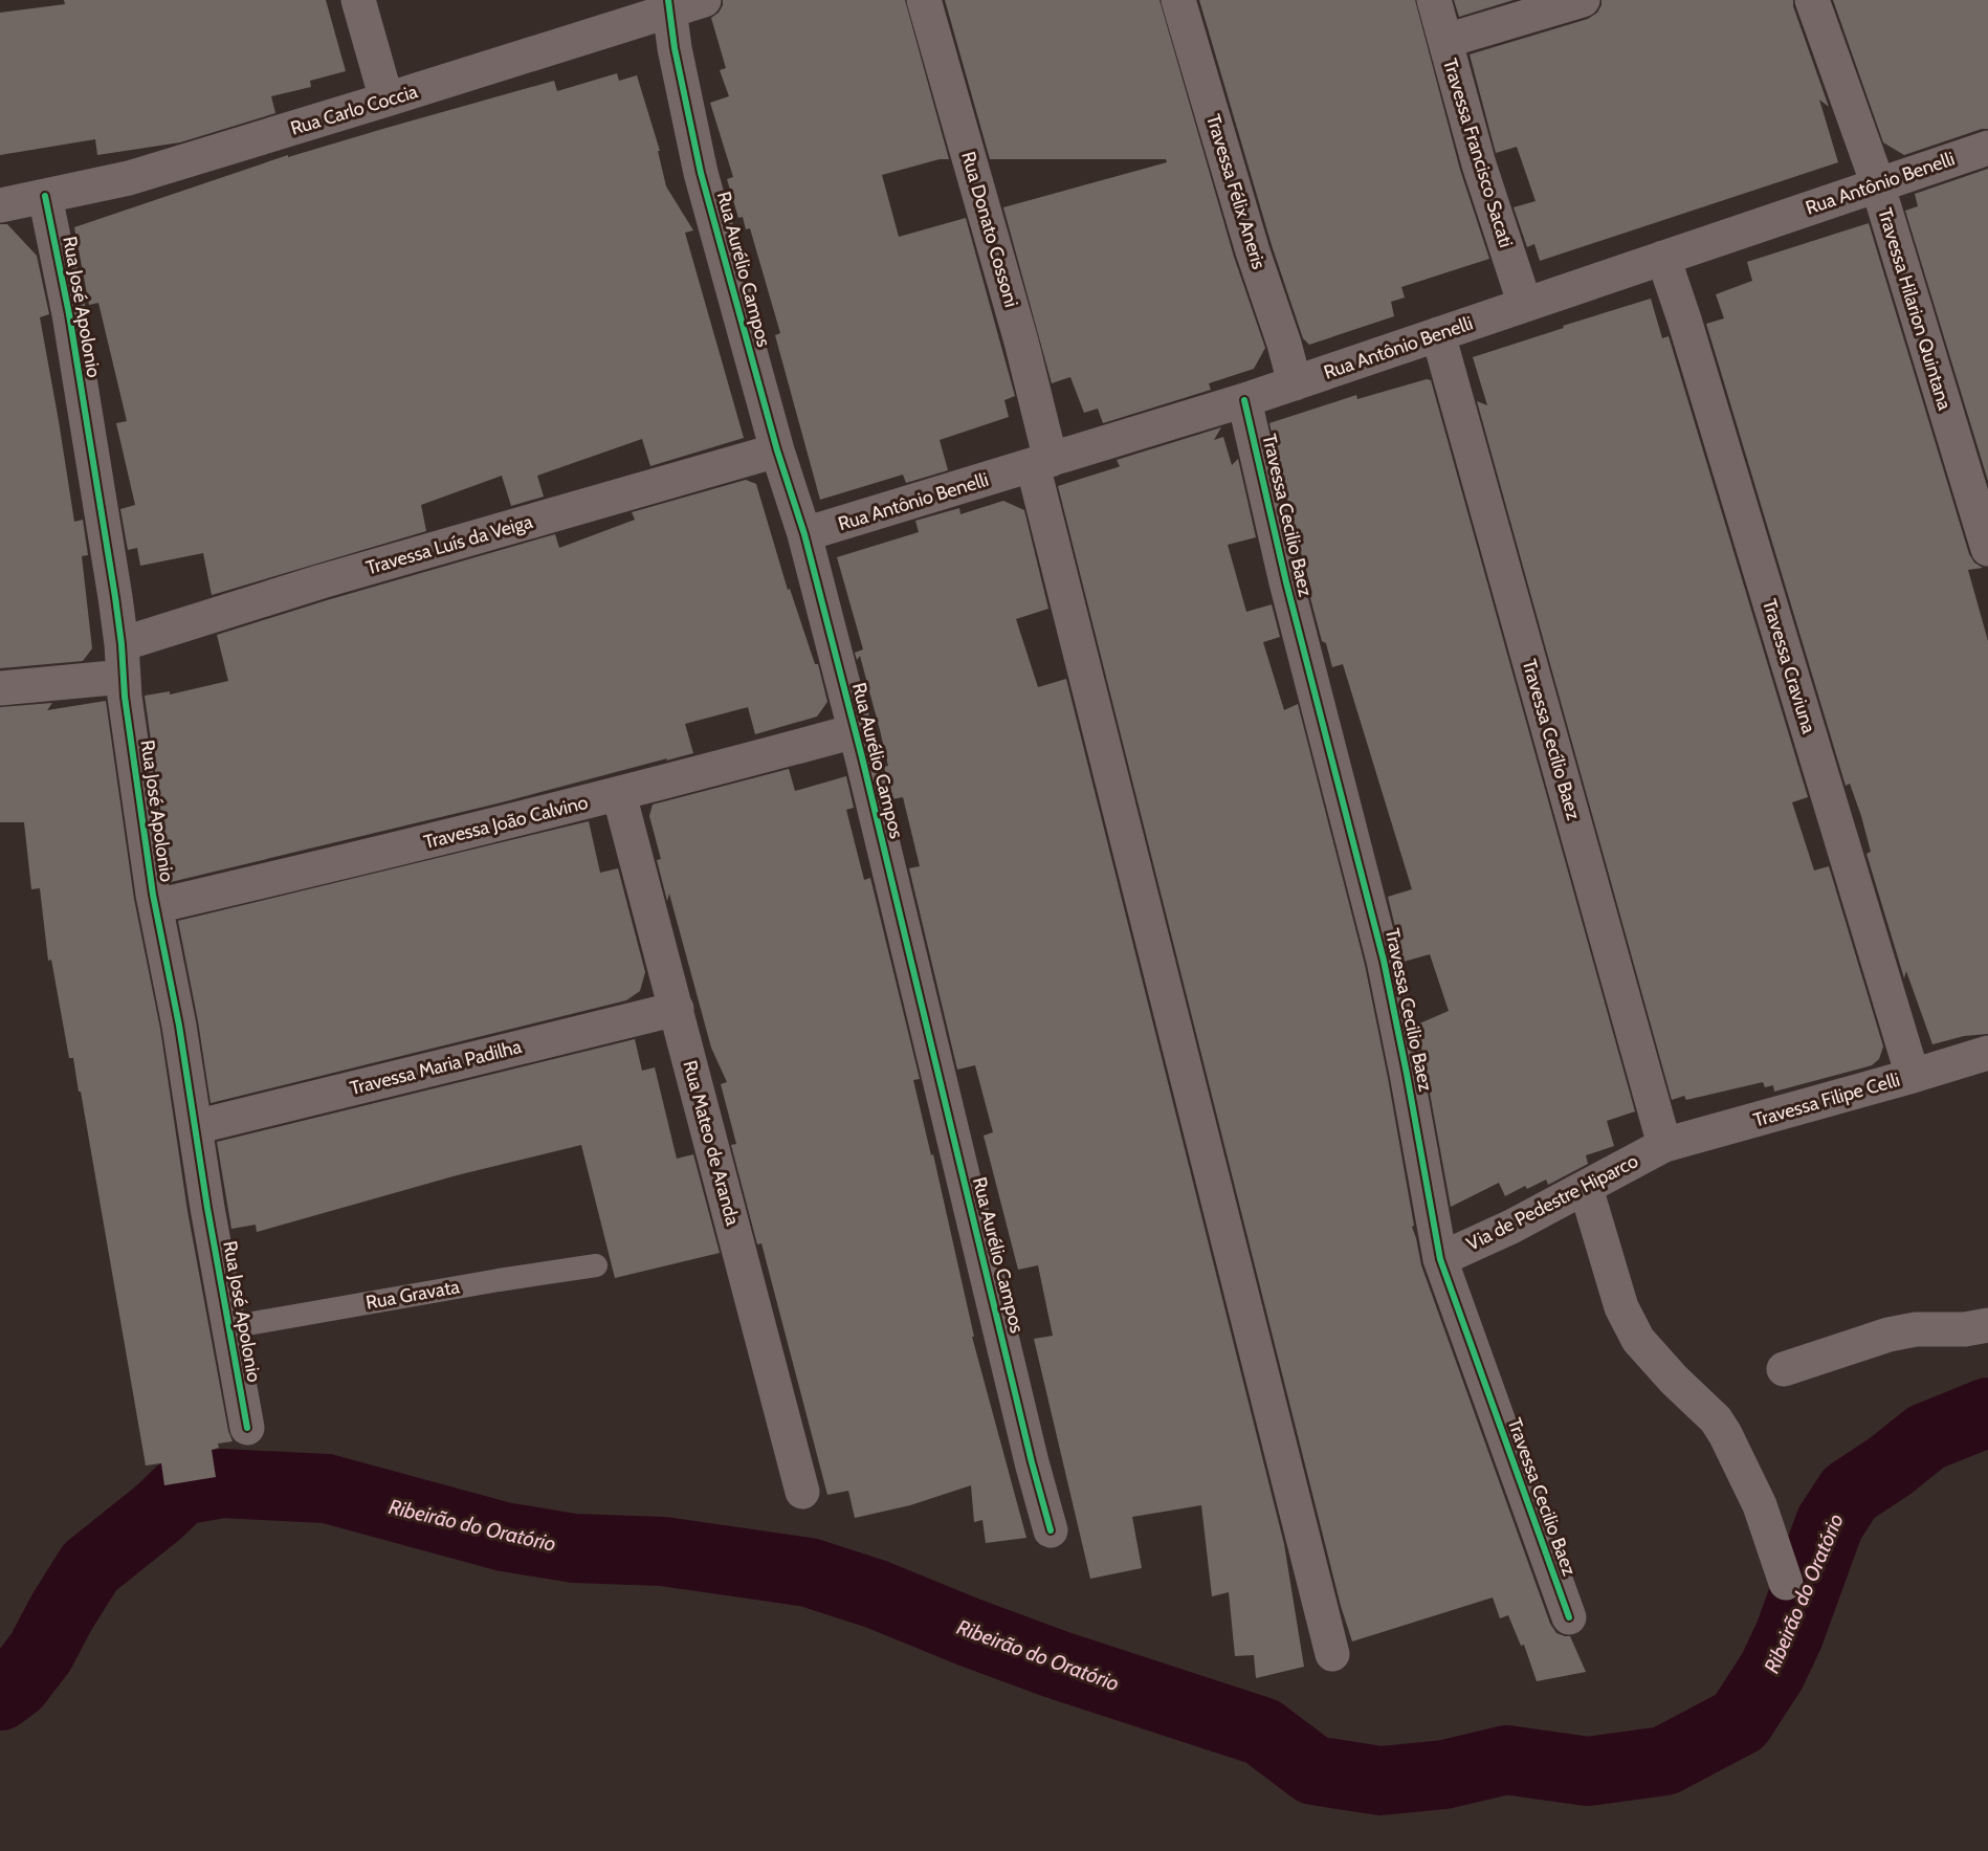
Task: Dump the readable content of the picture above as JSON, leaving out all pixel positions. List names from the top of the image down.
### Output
{
  "streets": {
    "street": [
      "Rua Carlo Coccia",
      "Travessa Francisco Sacati",
      "Rua Antônio Benelli",
      "Travessa Félix Aneris",
      "Rua Donato Cossoni",
      "Rua Aurélio Campos",
      "Rua José Apolonio",
      "Travessa Hilarion Quintana",
      "Travessa Cecilio Baez",
      "Travessa Luís da Veiga",
      "Travessa Craviuna",
      "Travessa Cecílio Baez",
      "Travessa João Calvino",
      "Travessa Maria Padilha",
      "Travessa Filipe Celli",
      "Rua Mateo de Aranda",
      "Via de Pedestre Hiparco"
    ],
    "lane": ["Rua Gravata"]
  },
  "crossings": [
    ["Rua Carlo Coccia", "Rua Aurélio Campos"],
    ["Rua Carlo Coccia", "Rua José Apolonio"],
    ["Travessa Francisco Sacati", "Rua Antônio Benelli"],
    ["Rua Antônio Benelli", "Travessa Félix Aneris"],
    ["Rua Antônio Benelli", "Rua Donato Cossoni"],
    ["Rua Antônio Benelli", "Rua Aurélio Campos"],
    ["Rua Antônio Benelli", "Travessa Hilarion Quintana"],
    ["Rua Antônio Benelli", "Travessa Cecilio Baez"],
    ["Rua Antônio Benelli", "Travessa Craviuna"],
    ["Rua Antônio Benelli", "Travessa Cecílio Baez"],
    ["Rua Aurélio Campos", "Travessa Luís da Veiga"],
    ["Rua Aurélio Campos", "Travessa João Calvino"],
    ["Rua José Apolonio", "Travessa Luís da Veiga"],
    ["Rua José Apolonio", "Travessa João Calvino"],
    ["Rua José Apolonio", "Travessa Maria Padilha"],
    ["Rua José Apolonio", "Rua Gravata"],
    ["Travessa Cecilio Baez", "Via de Pedestre Hiparco"],
    ["Travessa Craviuna", "Travessa Filipe Celli"],
    ["Travessa Cecílio Baez", "Travessa Filipe Celli"],
    ["Travessa Cecílio Baez", "Via de Pedestre Hiparco"],
    ["Travessa João Calvino", "Rua Mateo de Aranda"],
    ["Travessa Maria Padilha", "Rua Mateo de Aranda"],
    ["Travessa Filipe Celli", "Via de Pedestre Hiparco"]
  ],
  "water": ["Ribeirão do Oratório"]
}
